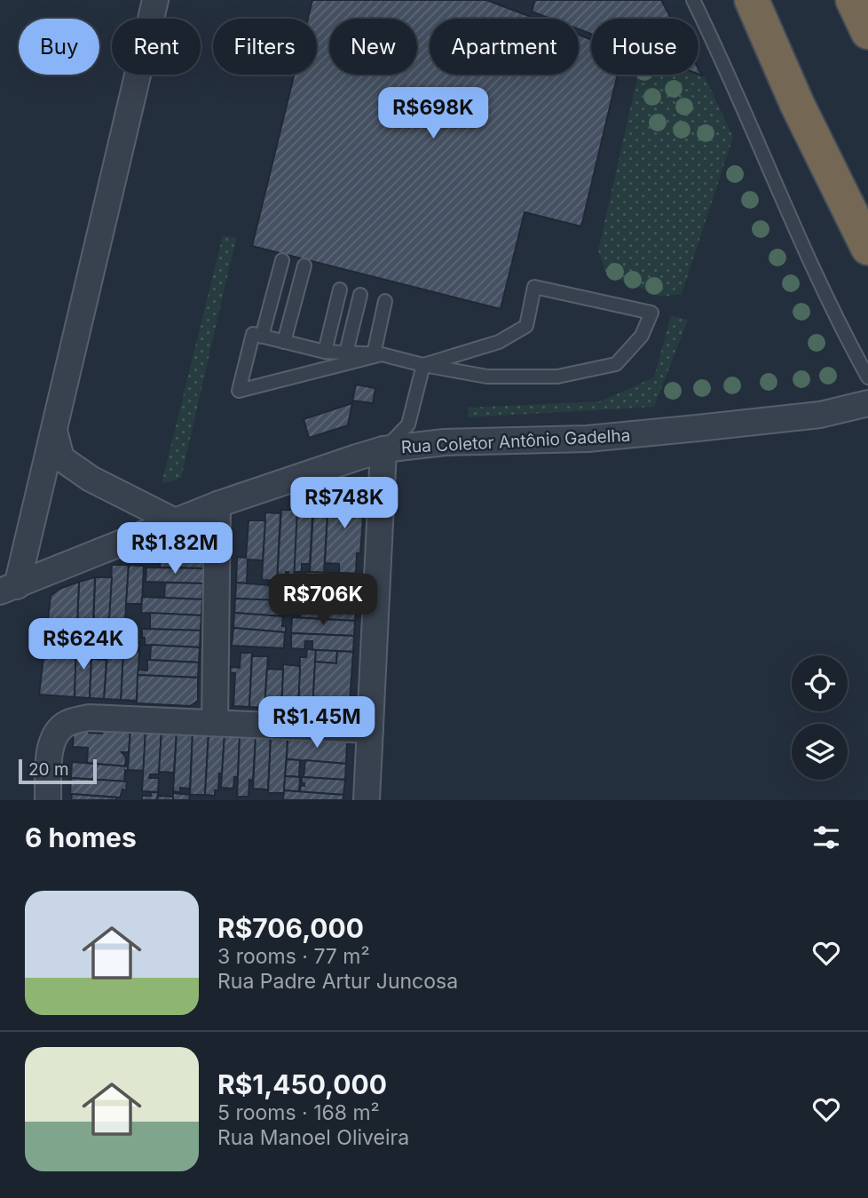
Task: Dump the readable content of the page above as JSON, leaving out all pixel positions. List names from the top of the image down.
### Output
{
  "streets": {
    "street": ["Rua Coletor Antônio Gadelha"]
  },
  "scale_bar": "20 m",
  "page": {
    "chip": [
      "Buy",
      "Rent",
      "Filters",
      "New",
      "Apartment",
      "House"
    ],
    "price": [
      "R$698K",
      "R$748K",
      "R$1.82M",
      "R$706K",
      "R$624K",
      "R$1.45M"
    ],
    "scale": "20 m",
    "heading": "6 homes",
    "list": [
      {
        "name": "R$706,000",
        "note": "3 rooms · 77 m² · Rua Padre Artur Juncosa"
      },
      {
        "name": "R$1,450,000",
        "note": "5 rooms · 168 m² · Rua Manoel Oliveira"
      }
    ]
  }
}
